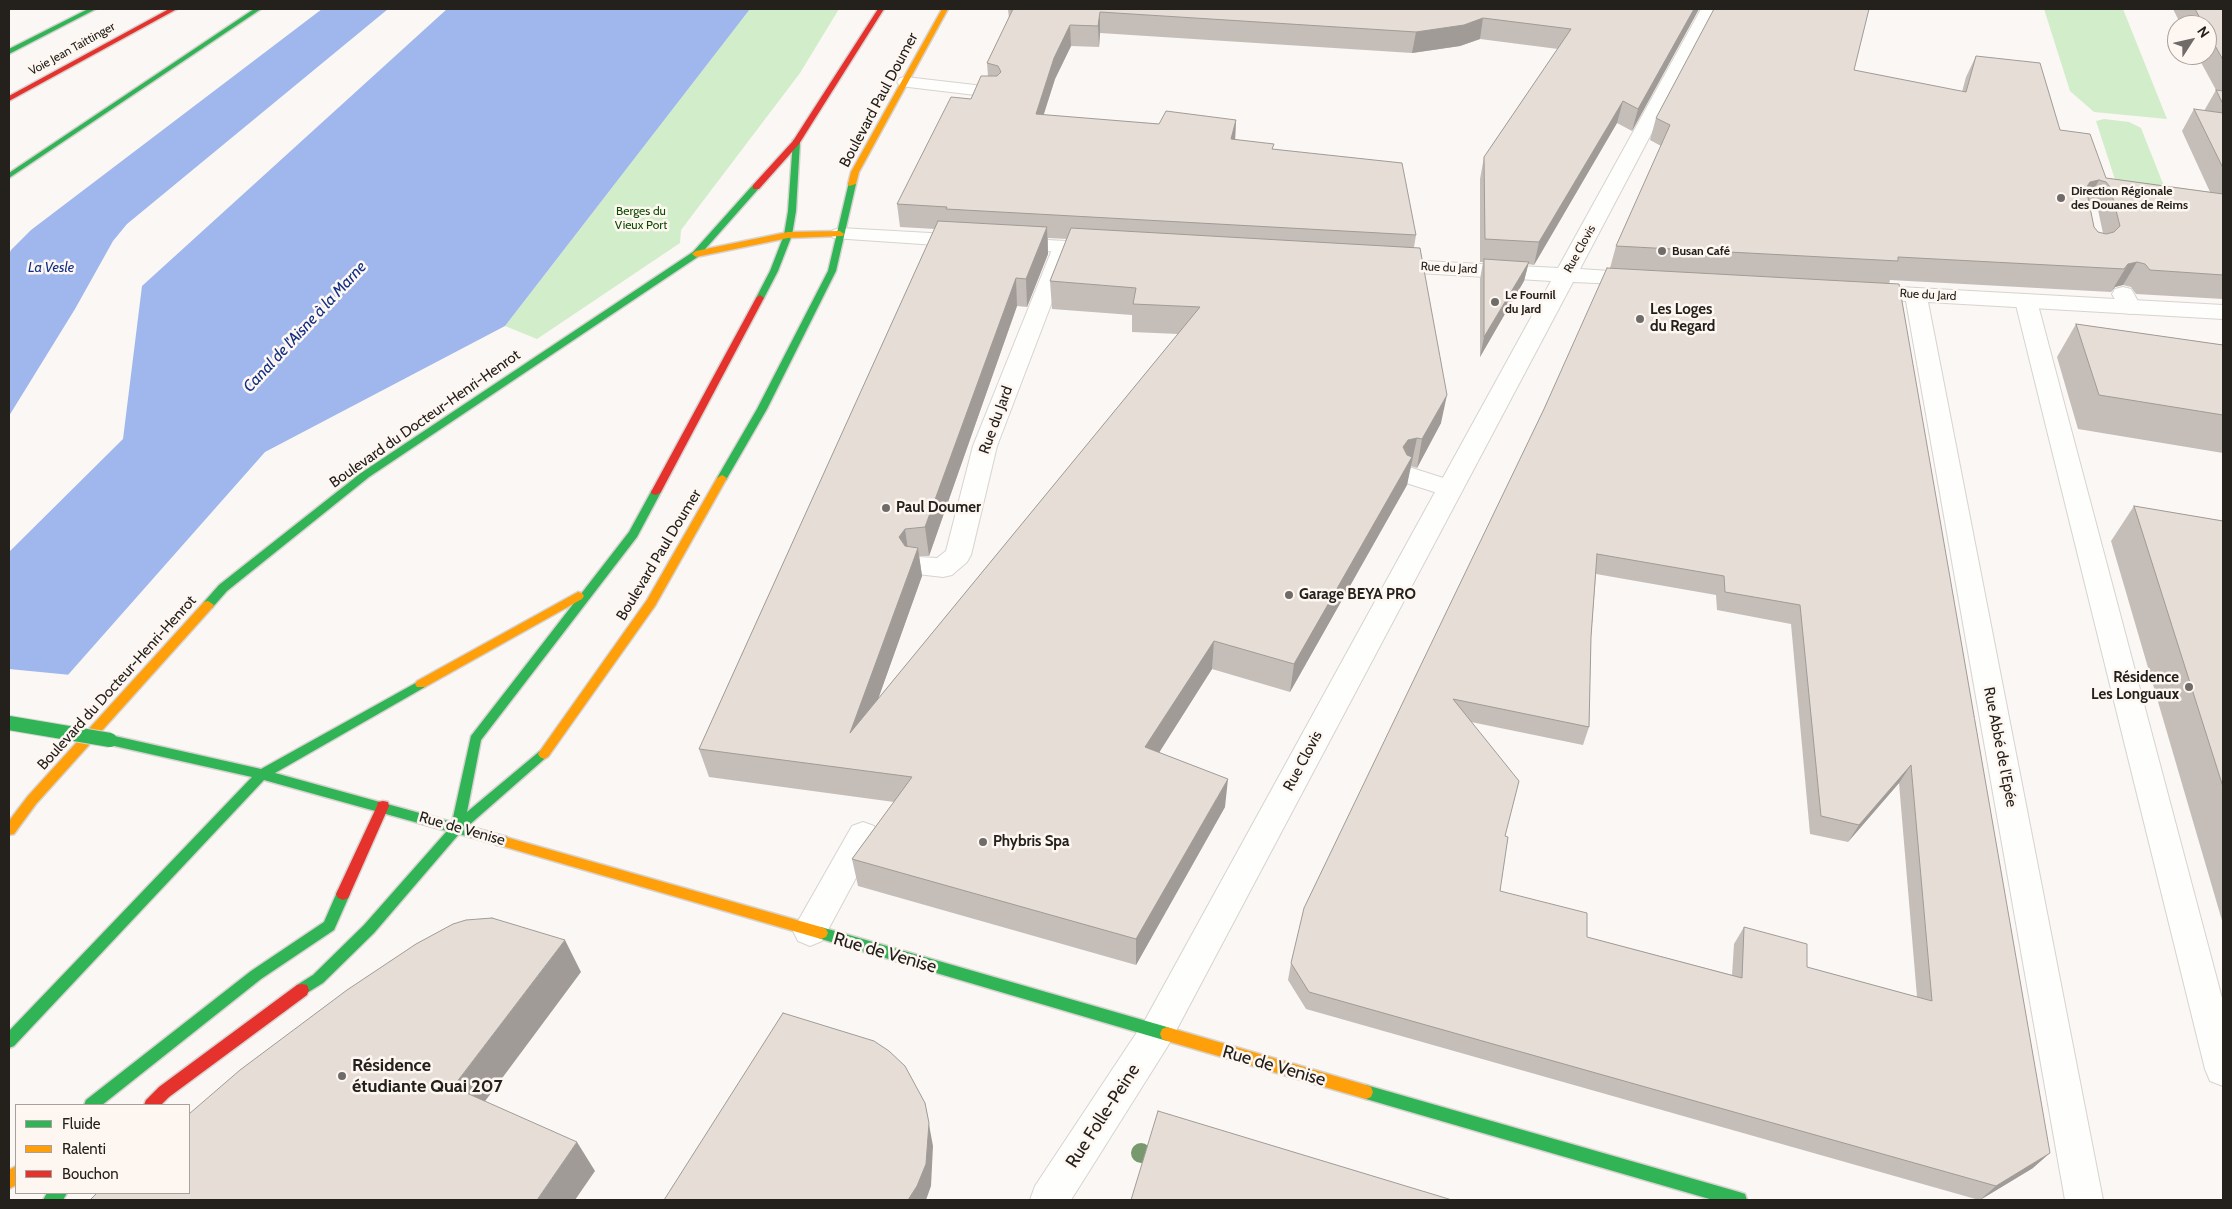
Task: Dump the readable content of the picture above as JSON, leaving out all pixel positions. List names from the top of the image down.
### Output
{
  "streets": {
    "main road": [
      "Voie Jean Taittinger",
      "Boulevard Paul Doumer",
      "Boulevard du Docteur-Henri-Henrot",
      "Rue de Venise"
    ],
    "street": [
      "Rue Clovis",
      "Rue du Jard",
      "Rue Abbé de l'Epée",
      "Rue Folle-Peine"
    ]
  },
  "crossings": [
    ["Boulevard Paul Doumer", "Rue de Venise"],
    ["Rue Clovis", "Rue du Jard"],
    ["Rue Clovis", "Rue de Venise"],
    ["Rue Clovis", "Rue Folle-Peine"],
    ["Rue du Jard", "Rue Abbé de l'Epée"],
    ["Rue de Venise", "Rue Folle-Peine"]
  ],
  "water": ["La Vesle", "Canal de l'Aisne à la Marne"],
  "parks": ["Berges du Vieux Port"],
  "places": [
    "Direction Régionale des Douanes de Reims",
    "Busan Café",
    "Le Fournil du Jard",
    "Les Loges du Regard",
    "Paul Doumer",
    "Garage BEYA PRO",
    "Résidence Les Longuaux",
    "Phybris Spa",
    "Résidence étudiante Quai 207"
  ],
  "legend": ["Fluide", "Ralenti", "Bouchon"],
  "north": "top right"
}
